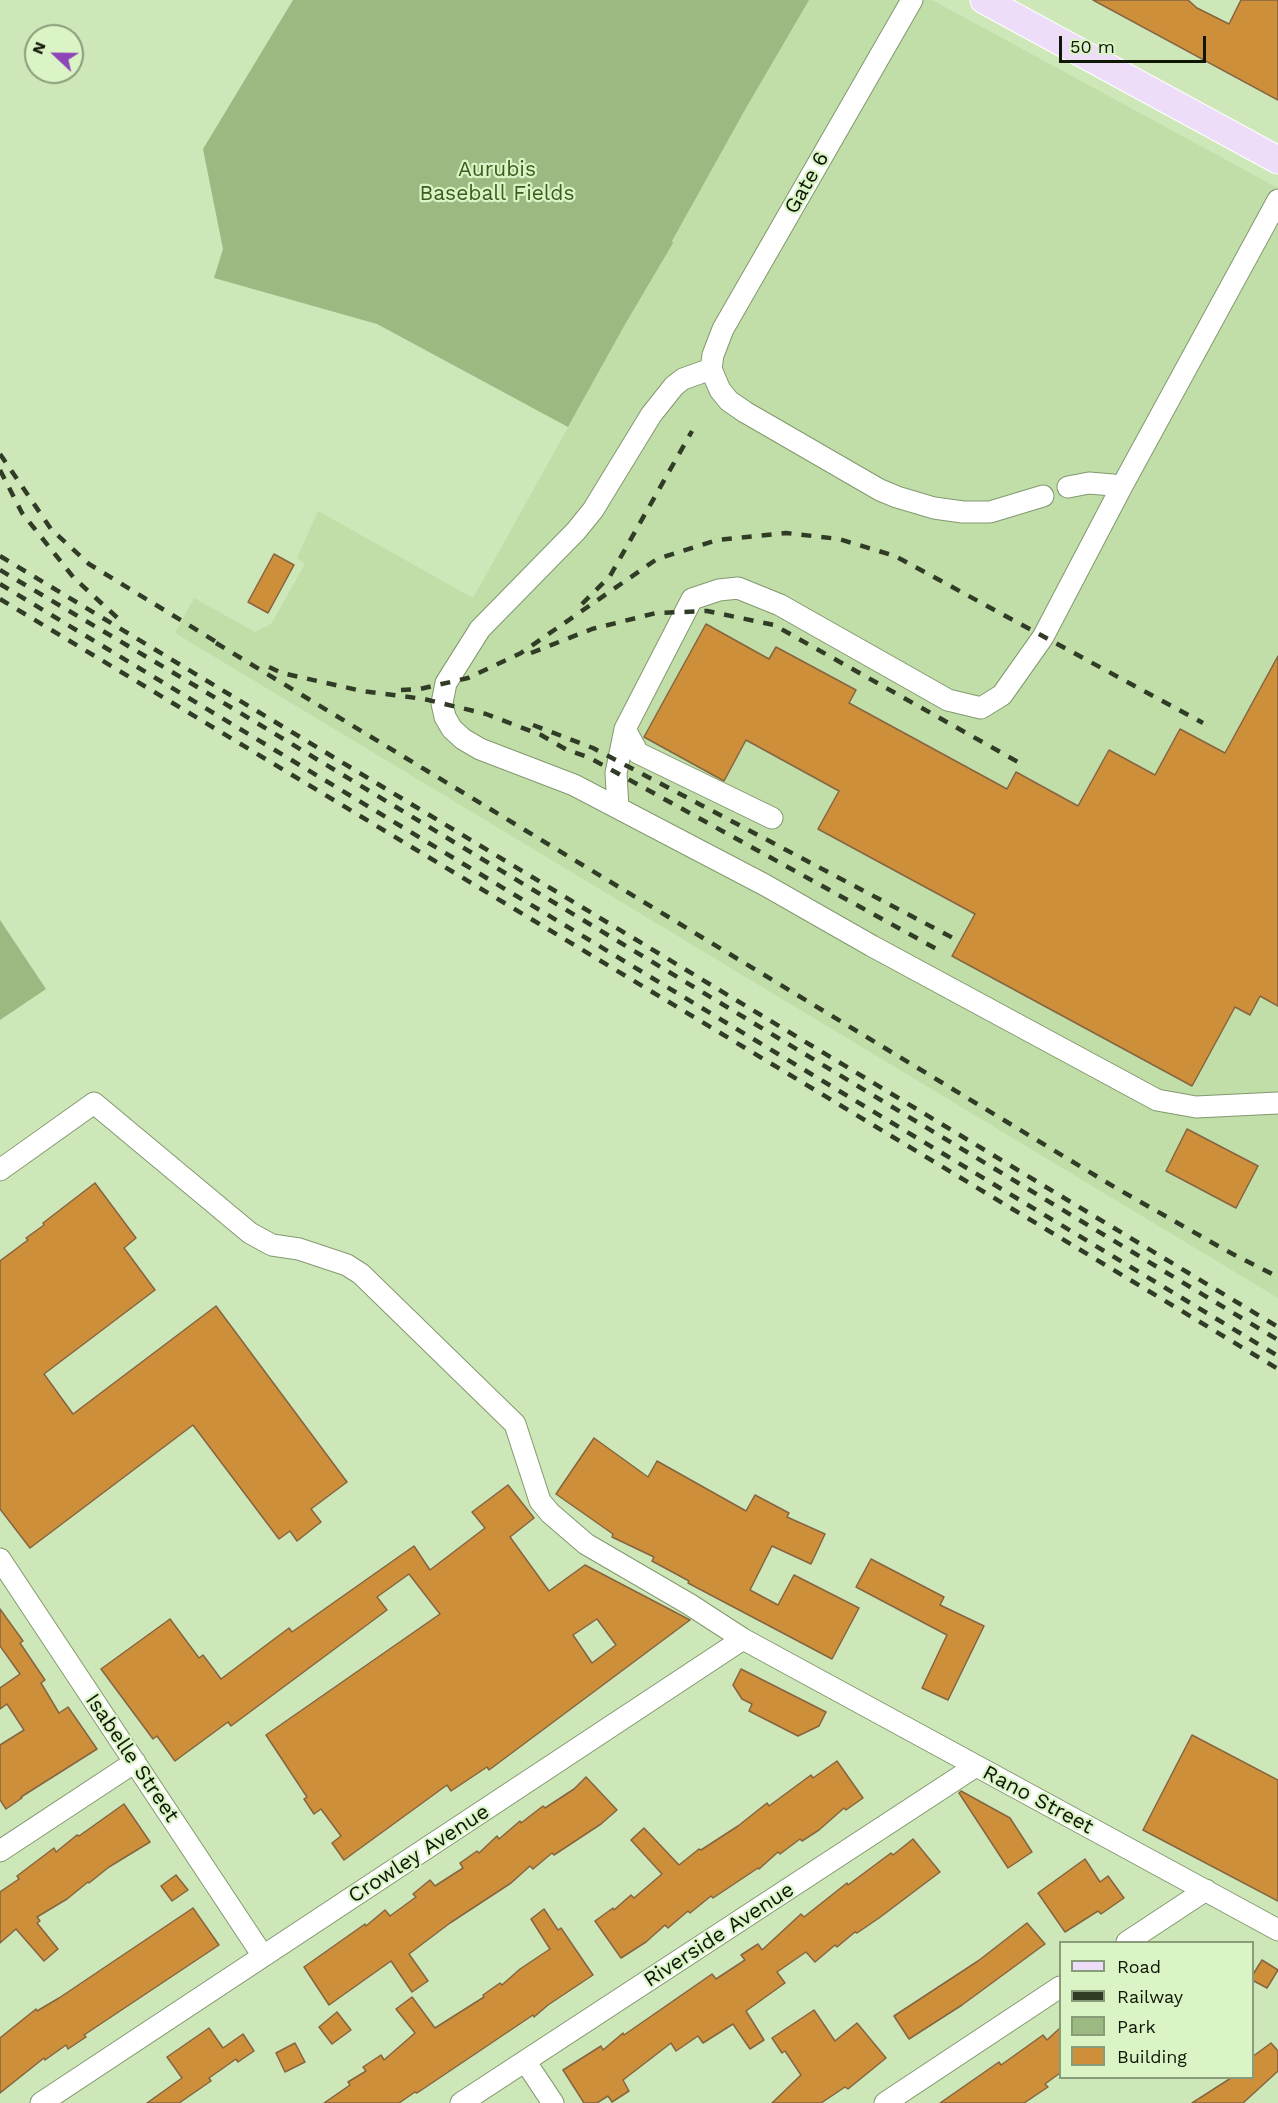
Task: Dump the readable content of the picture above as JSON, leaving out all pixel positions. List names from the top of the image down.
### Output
{
  "streets": {
    "street": [
      "Gate 6",
      "Isabelle Street",
      "Rano Street",
      "Crowley Avenue",
      "Riverside Avenue"
    ]
  },
  "crossings": [
    ["Isabelle Street", "Crowley Avenue"],
    ["Rano Street", "Crowley Avenue"],
    ["Rano Street", "Riverside Avenue"]
  ],
  "parks": ["Aurubis Baseball Fields"],
  "legend": [
    "Road",
    "Railway",
    "Park",
    "Building"
  ],
  "scale_bar": "50 m",
  "north": "left"
}
